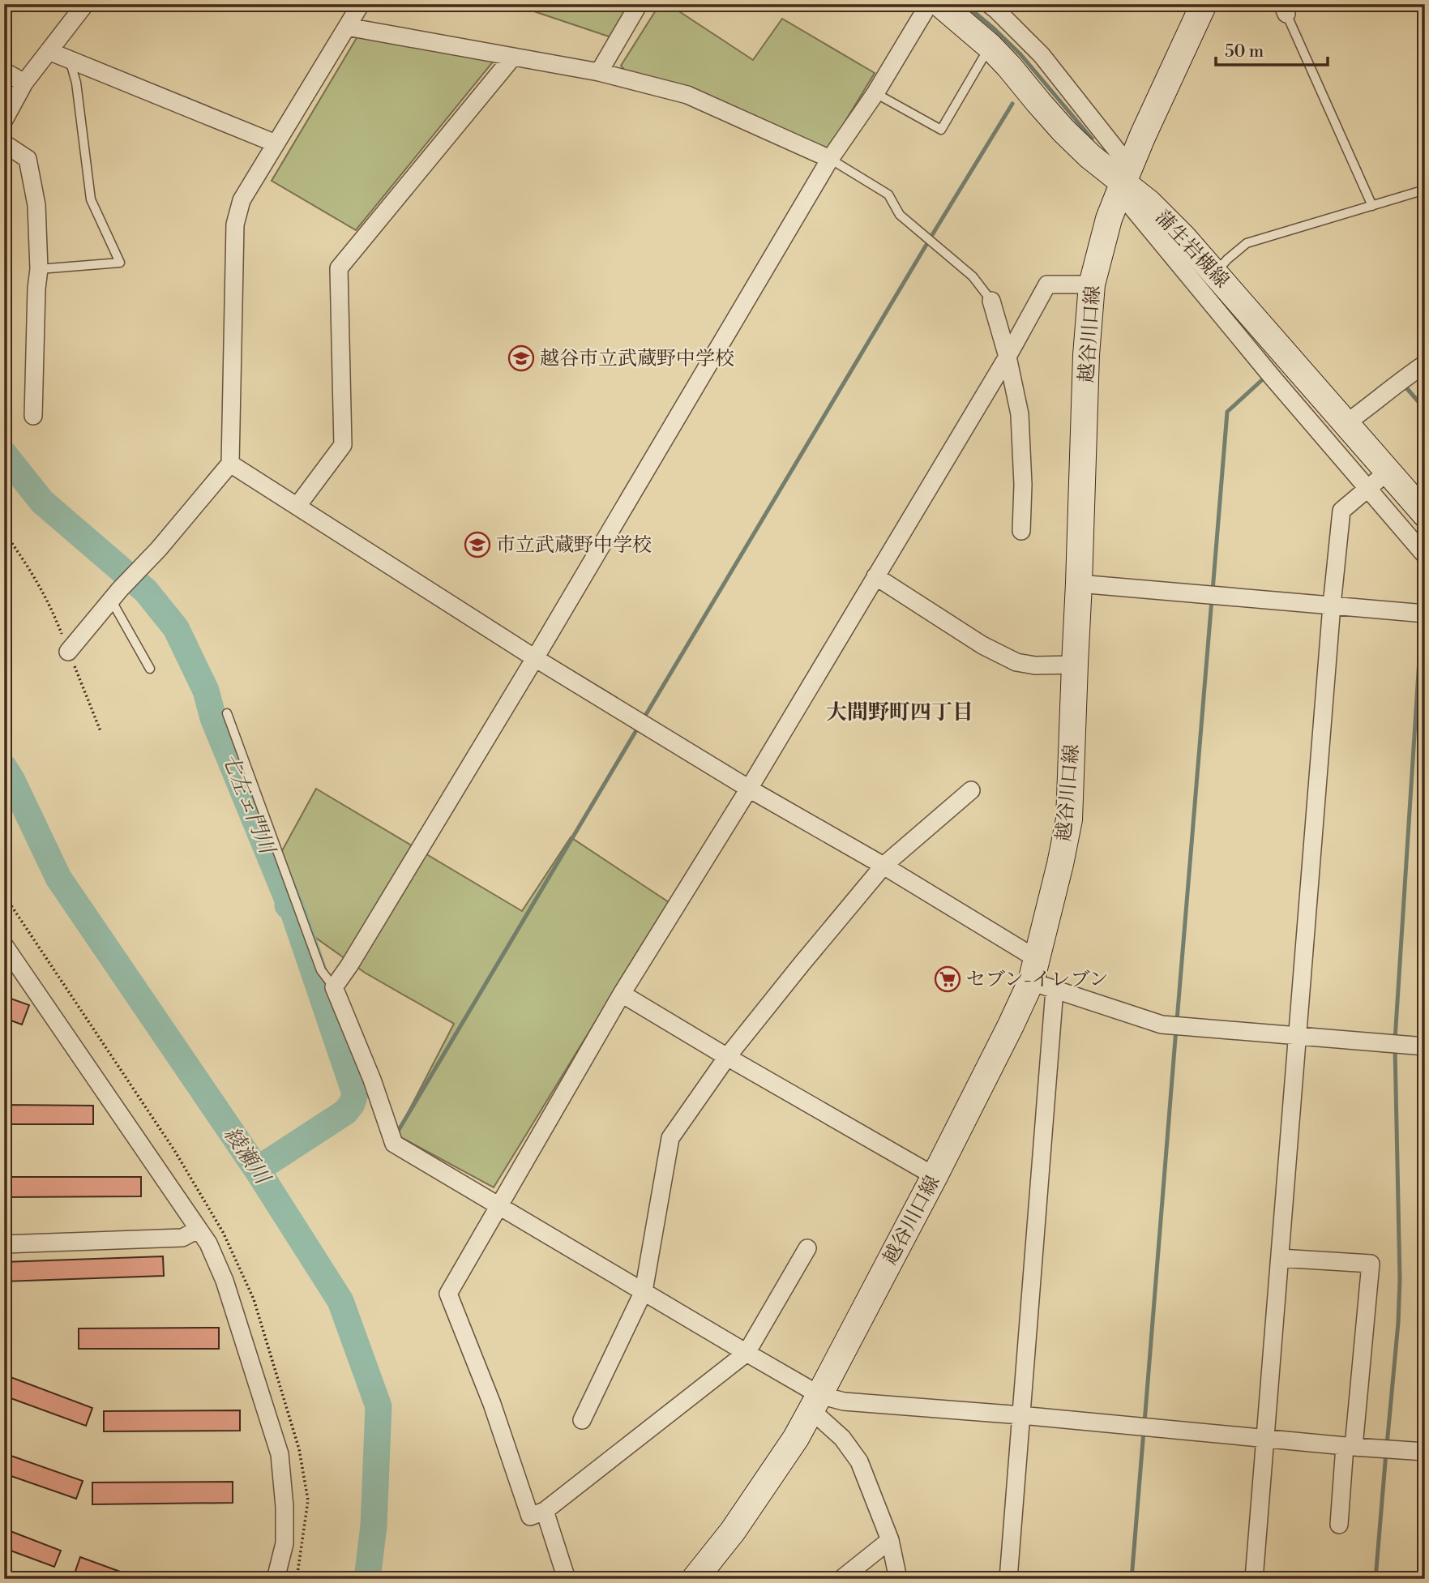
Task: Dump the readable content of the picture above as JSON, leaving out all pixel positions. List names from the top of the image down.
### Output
{
  "streets": {
    "main road": ["蒲生岩槻線", "越谷川口線"]
  },
  "crossings": [
    ["蒲生岩槻線", "越谷川口線"]
  ],
  "districts": ["大間野町四丁目"],
  "water": ["七左ェ門川", "綾瀬川"],
  "places": {
    "school or university": ["越谷市立武蔵野中学校", "市立武蔵野中学校"],
    "supermarket": ["セブン-イレブン"]
  },
  "scale_bar": "50 m"
}
